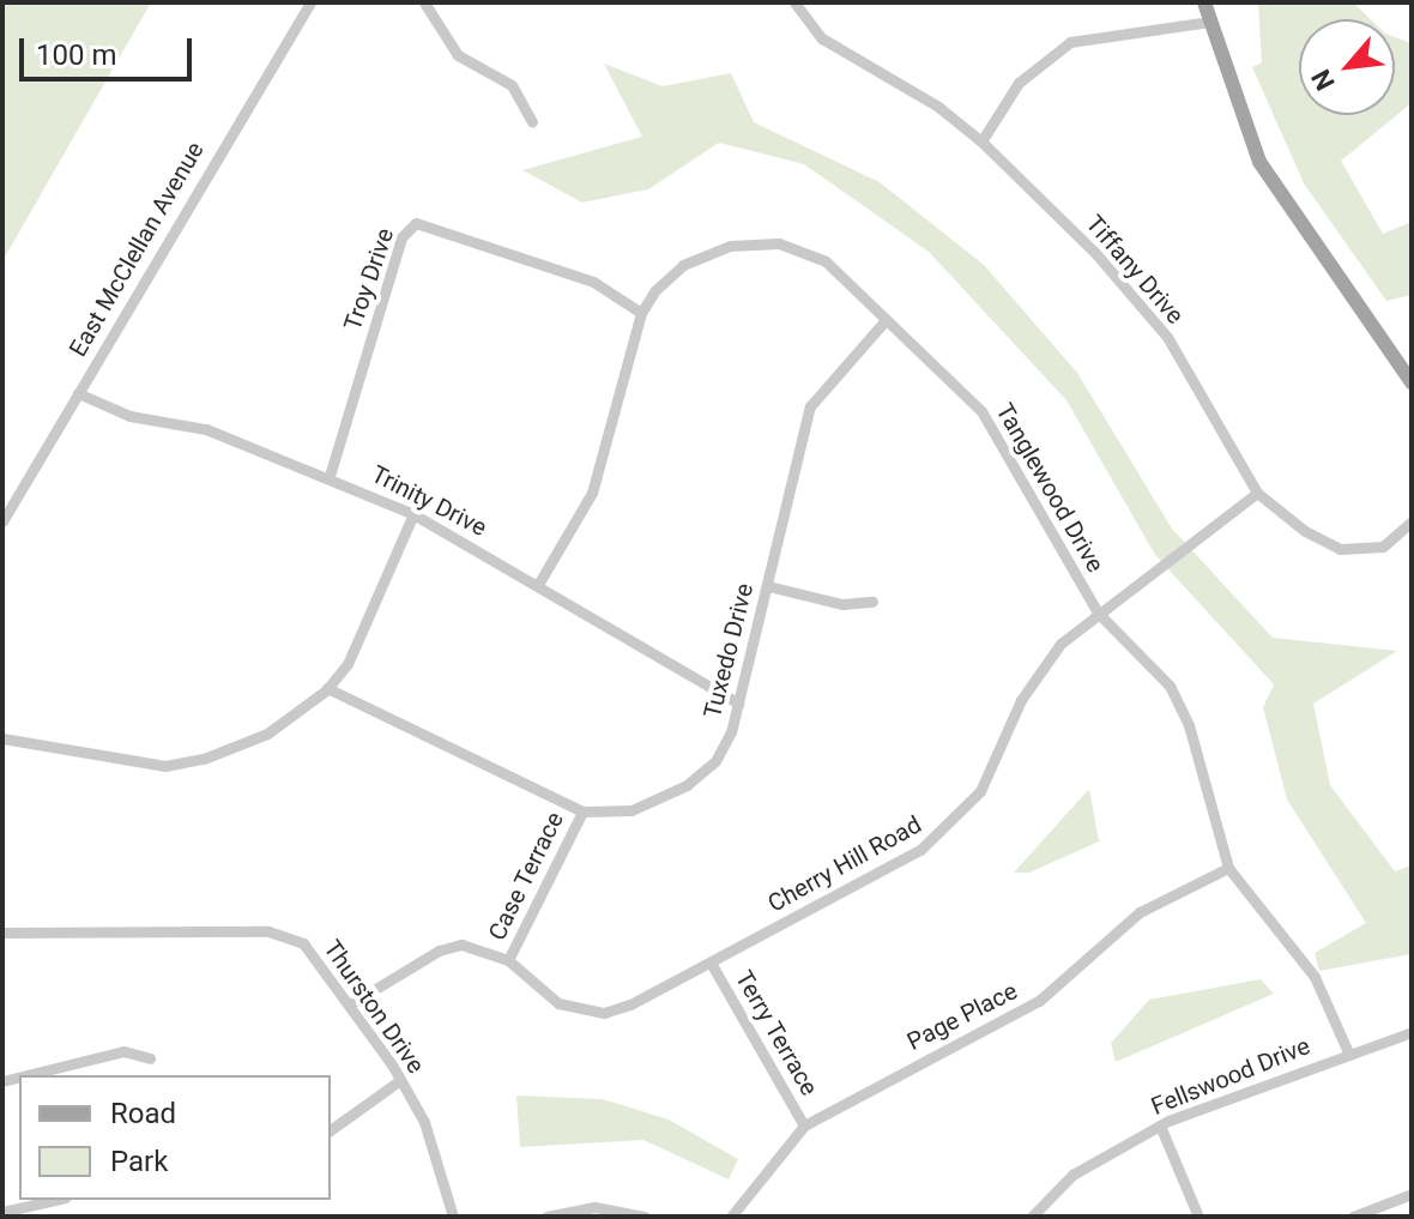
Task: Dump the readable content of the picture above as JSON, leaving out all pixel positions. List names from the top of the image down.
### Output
{
  "streets": {
    "street": [
      "East McClellan Avenue",
      "Tiffany Drive",
      "Troy Drive",
      "Tanglewood Drive",
      "Trinity Drive",
      "Tuxedo Drive",
      "Cherry Hill Road",
      "Case Terrace",
      "Thurston Drive",
      "Page Place",
      "Terry Terrace",
      "Fellswood Drive"
    ]
  },
  "crossings": [
    ["East McClellan Avenue", "Trinity Drive"],
    ["Tiffany Drive", "Cherry Hill Road"],
    ["Troy Drive", "Tanglewood Drive"],
    ["Troy Drive", "Trinity Drive"],
    ["Tanglewood Drive", "Trinity Drive"],
    ["Tanglewood Drive", "Tuxedo Drive"],
    ["Tanglewood Drive", "Cherry Hill Road"],
    ["Tanglewood Drive", "Page Place"],
    ["Tanglewood Drive", "Fellswood Drive"],
    ["Trinity Drive", "Tuxedo Drive"],
    ["Tuxedo Drive", "Case Terrace"],
    ["Cherry Hill Road", "Case Terrace"],
    ["Cherry Hill Road", "Thurston Drive"],
    ["Cherry Hill Road", "Terry Terrace"],
    ["Page Place", "Terry Terrace"]
  ],
  "legend": ["Road", "Park"],
  "scale_bar": "100 m",
  "north": "bottom left"
}
